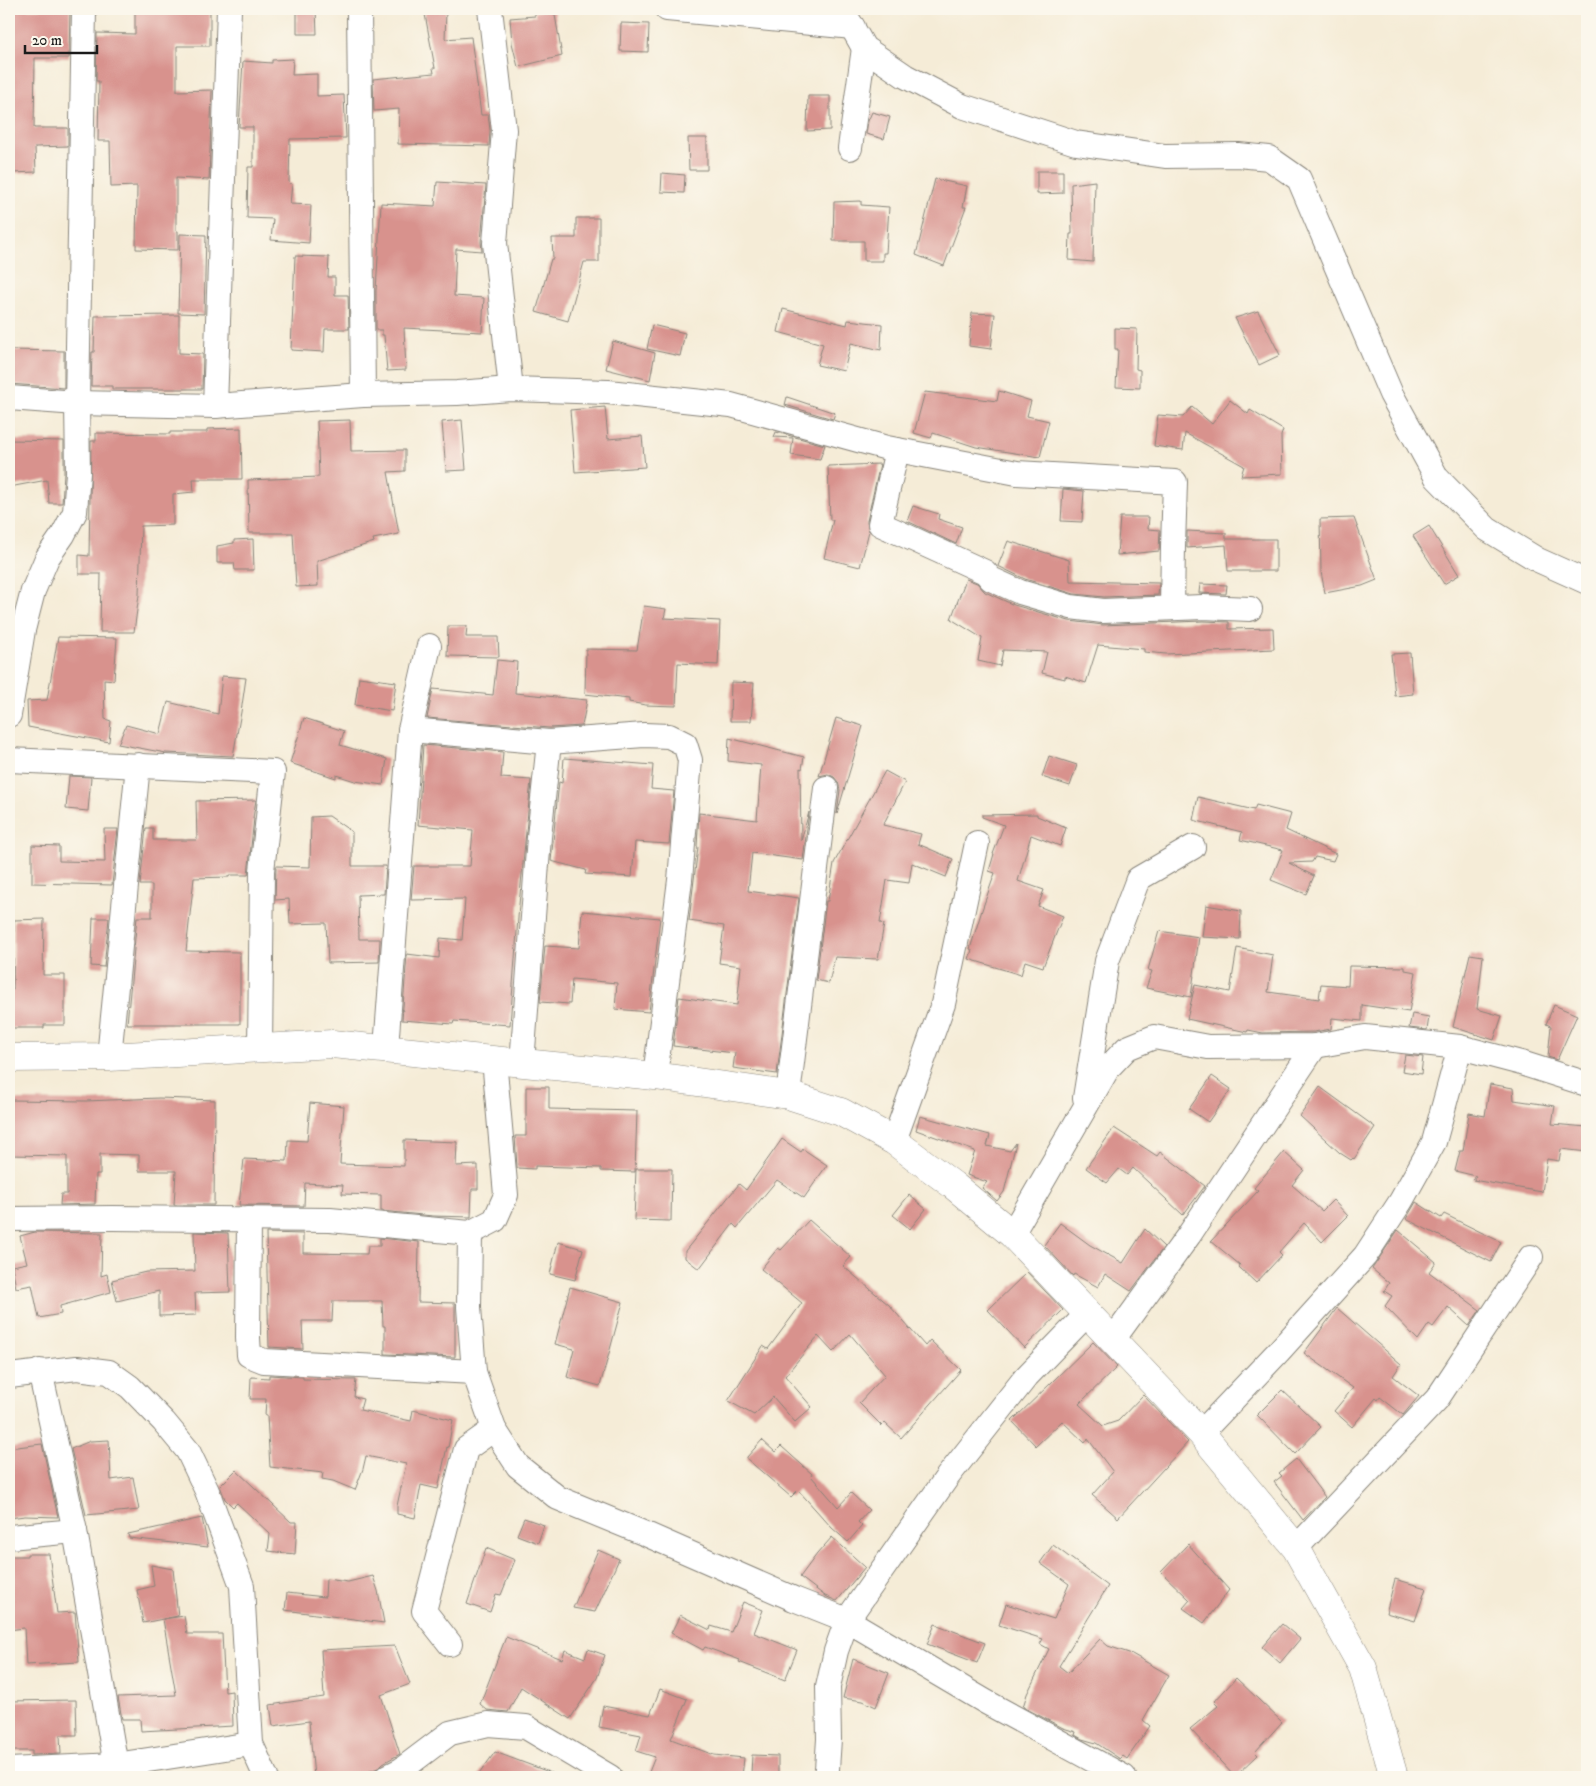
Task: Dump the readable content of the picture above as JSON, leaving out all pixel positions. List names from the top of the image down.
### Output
{
  "scale_bar": "20 m"
}
